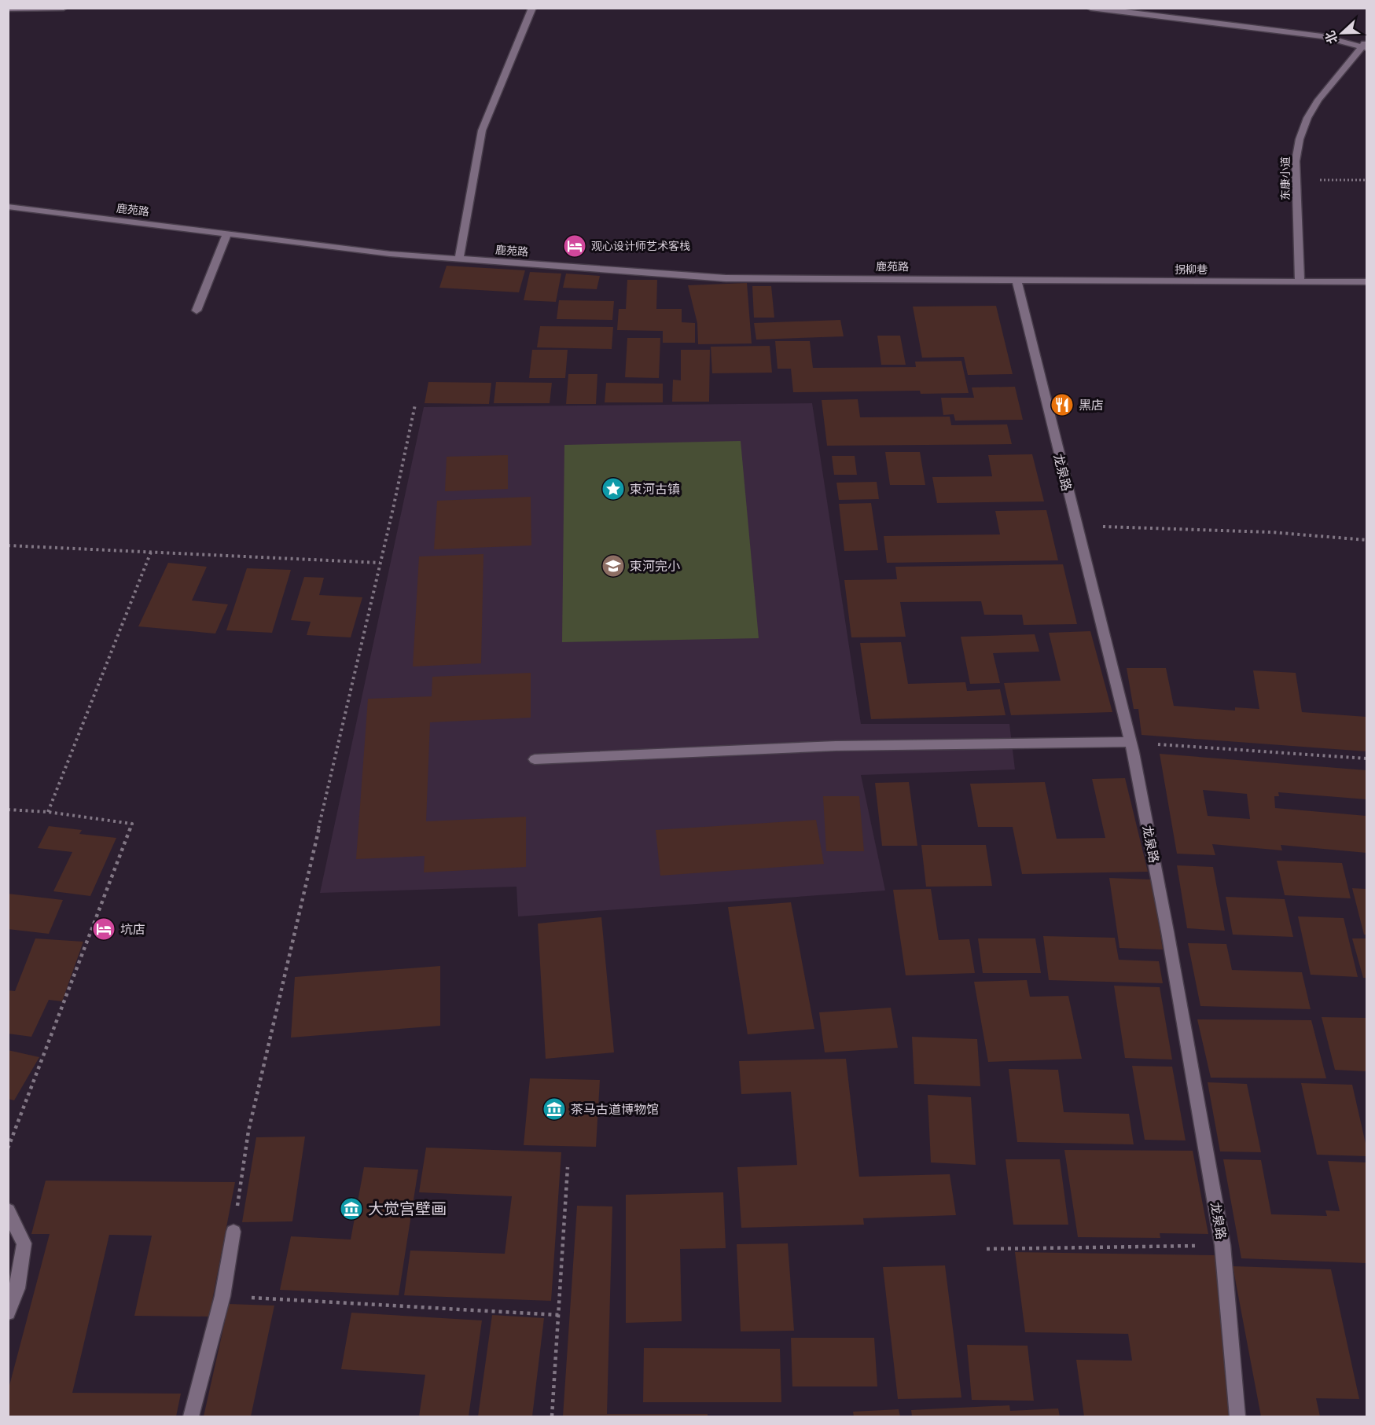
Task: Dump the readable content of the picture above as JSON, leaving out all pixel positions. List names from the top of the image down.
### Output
{
  "streets": {
    "street": [
      "东康小道",
      "鹿苑路",
      "拐柳巷",
      "龙泉路"
    ]
  },
  "crossings": [
    ["东康小道", "拐柳巷"],
    ["鹿苑路", "拐柳巷"],
    ["鹿苑路", "龙泉路"],
    ["拐柳巷", "龙泉路"]
  ],
  "places": {
    "hotel": ["观心设计师艺术客栈", "坑店"],
    "restaurant": ["黑店"],
    "place": ["束河古镇"],
    "school or university": ["束河完小"],
    "museum": ["茶马古道博物馆", "大觉宫壁画"]
  },
  "north": "left"
}
